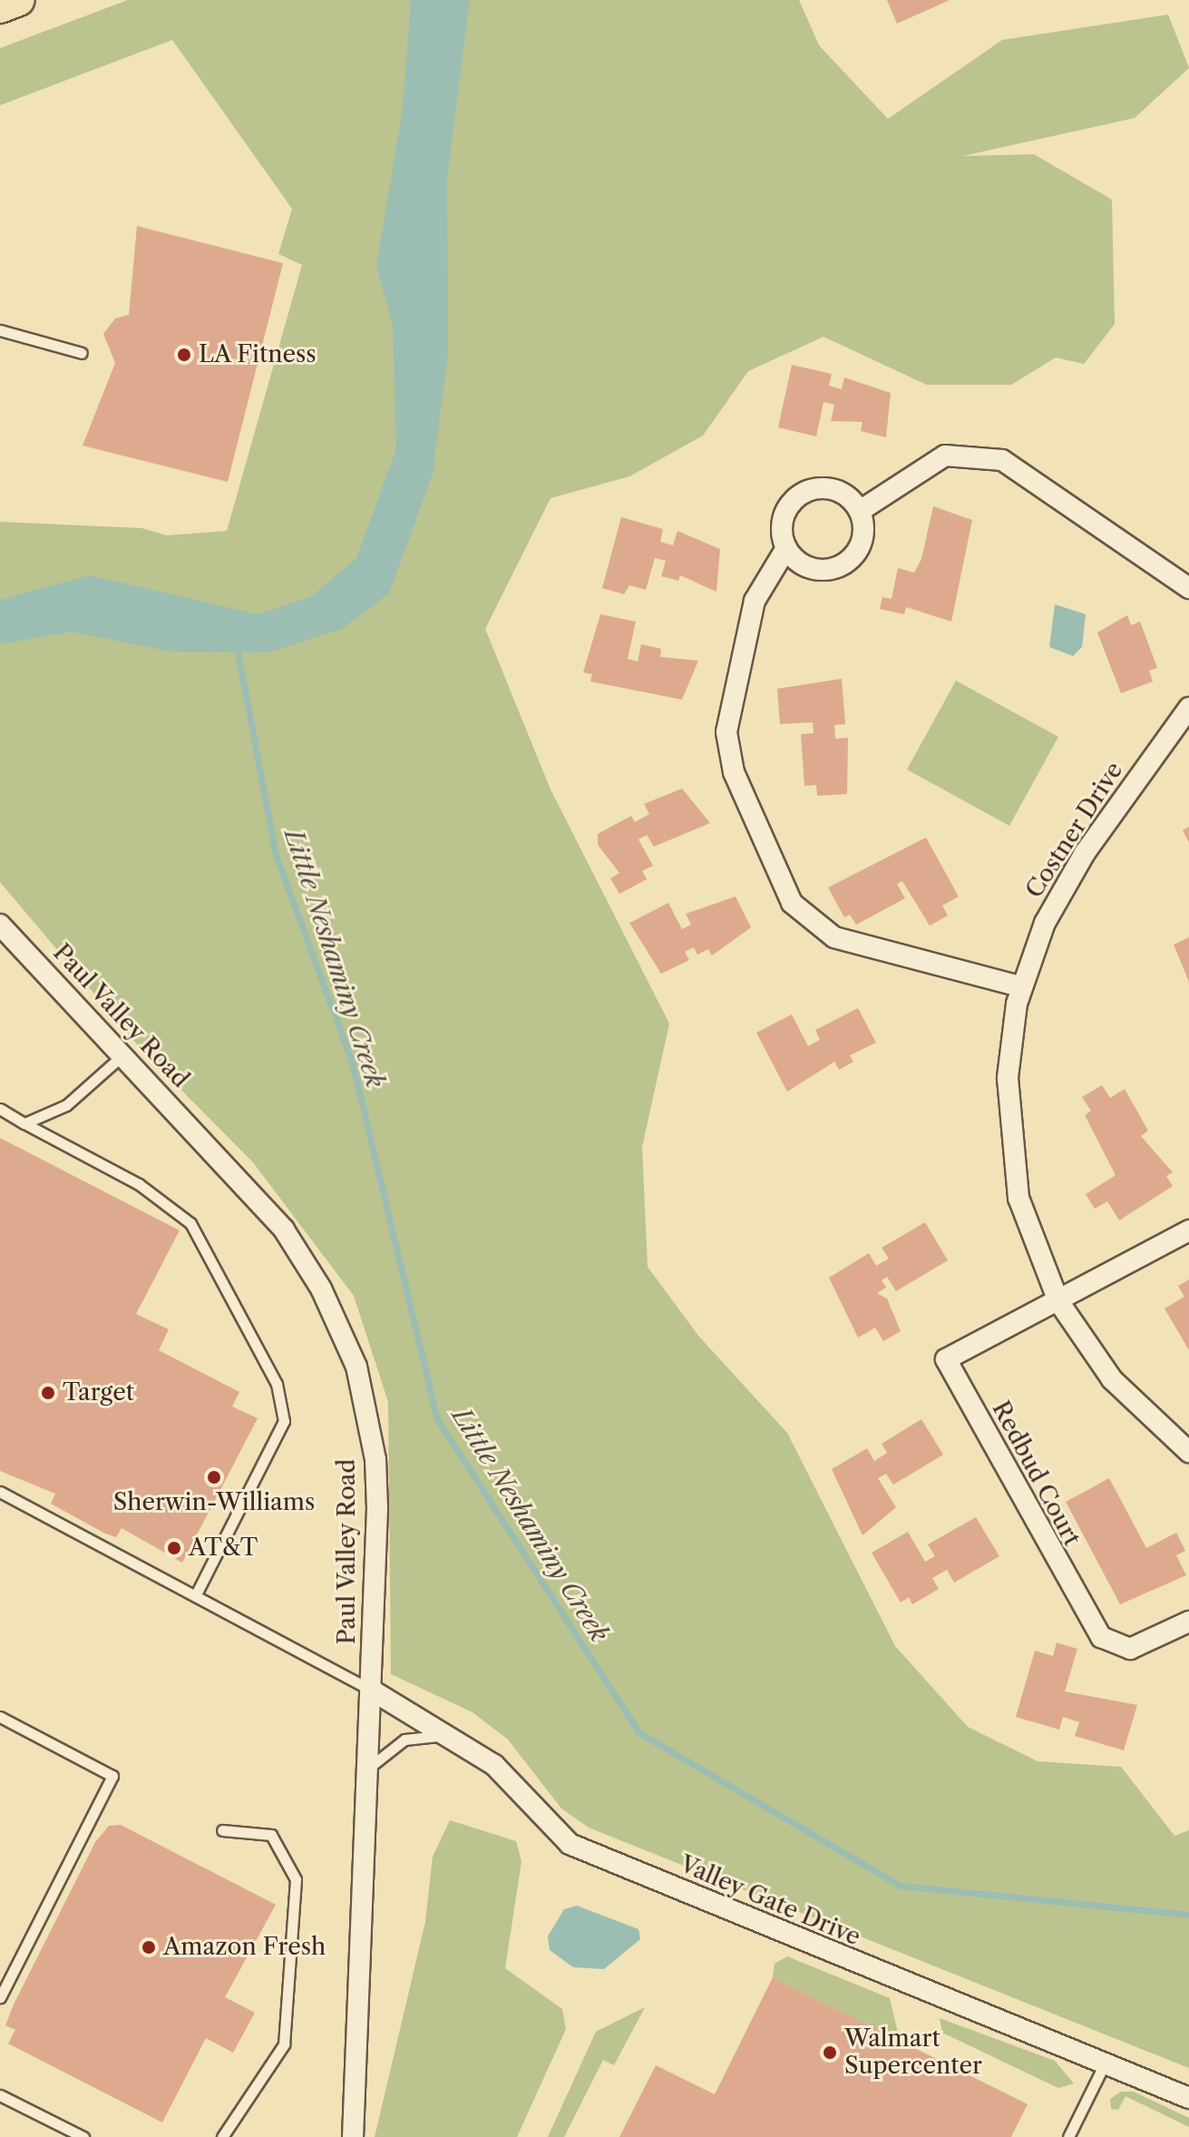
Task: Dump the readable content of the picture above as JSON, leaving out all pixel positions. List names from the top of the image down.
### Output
{
  "streets": {
    "street": [
      "Costner Drive",
      "Paul Valley Road",
      "Redbud Court",
      "Valley Gate Drive"
    ]
  },
  "crossings": [
    ["Costner Drive", "Redbud Court"],
    ["Paul Valley Road", "Valley Gate Drive"]
  ],
  "water": ["Little Neshaminy Creek"],
  "places": [
    "LA Fitness",
    "Target",
    "Sherwin-Williams",
    "AT&T",
    "Amazon Fresh",
    "Walmart Supercenter"
  ]
}
